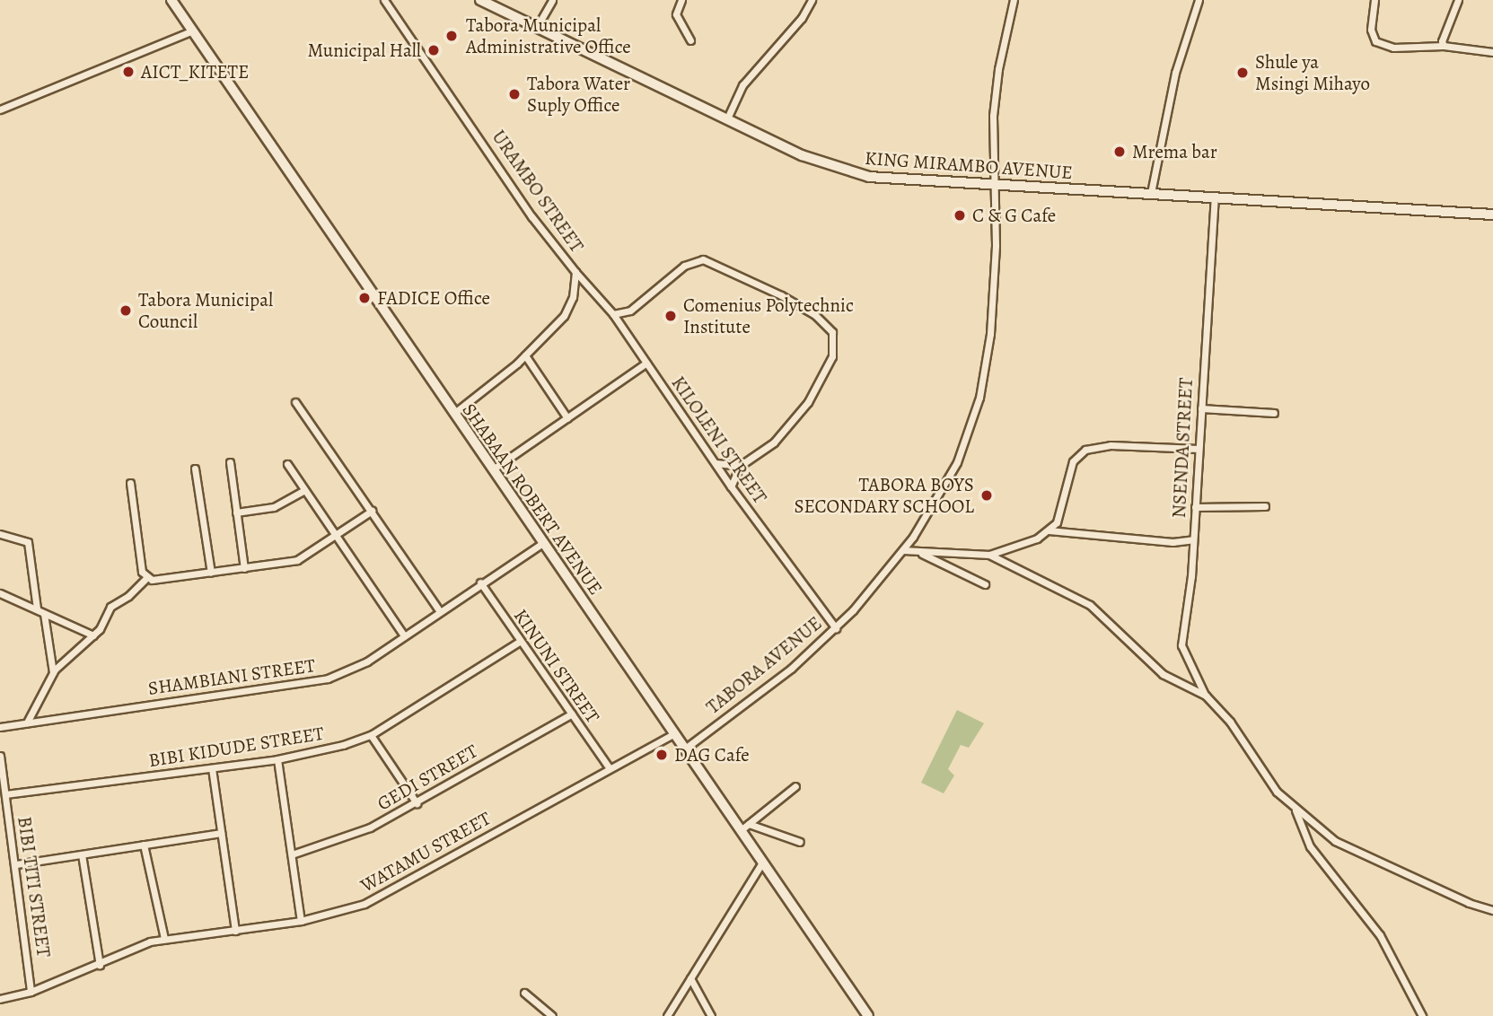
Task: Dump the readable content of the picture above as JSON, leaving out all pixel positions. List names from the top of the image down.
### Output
{
  "streets": {
    "street": [
      "KING MIRAMBO AVENUE",
      "URAMBO STREET",
      "KILOLENI STREET",
      "NSENDA STREET",
      "SHABAAN ROBERT AVENUE",
      "TABORA AVENUE",
      "KINUNI STREET",
      "SHAMBIANI STREET",
      "BIBI KIDUDE STREET",
      "GEDI STREET",
      "WATAMU STREET",
      "BIBI TITI STREET"
    ]
  },
  "crossings": [
    ["KING MIRAMBO AVENUE", "NSENDA STREET"],
    ["KING MIRAMBO AVENUE", "TABORA AVENUE"],
    ["URAMBO STREET", "KILOLENI STREET"],
    ["URAMBO STREET", "SHABAAN ROBERT AVENUE"],
    ["KILOLENI STREET", "TABORA AVENUE"],
    ["SHABAAN ROBERT AVENUE", "TABORA AVENUE"],
    ["SHABAAN ROBERT AVENUE", "SHAMBIANI STREET"],
    ["SHABAAN ROBERT AVENUE", "WATAMU STREET"],
    ["KINUNI STREET", "SHAMBIANI STREET"],
    ["KINUNI STREET", "BIBI KIDUDE STREET"],
    ["KINUNI STREET", "GEDI STREET"],
    ["KINUNI STREET", "WATAMU STREET"],
    ["BIBI KIDUDE STREET", "BIBI TITI STREET"],
    ["WATAMU STREET", "BIBI TITI STREET"]
  ],
  "places": [
    "Tabora Municipal Administrative Office",
    "Municipal Hall",
    "AICT_KITETE",
    "Shule ya Msingi Mihayo",
    "Tabora Water Suply Office",
    "Mrema bar",
    "C & G Cafe",
    "FADICE Office",
    "Tabora Municipal Council",
    "Comenius Polytechnic Institute",
    "TABORA BOYS SECONDARY SCHOOL",
    "DAG Cafe"
  ]
}
